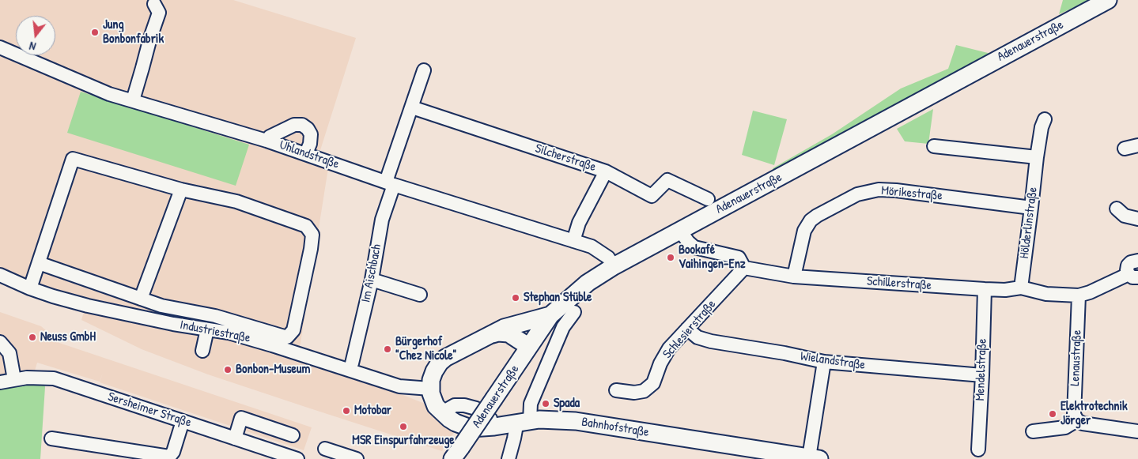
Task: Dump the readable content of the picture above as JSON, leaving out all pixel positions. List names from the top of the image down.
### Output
{
  "streets": {
    "main road": ["Adenauerstraße", "Bahnhofstraße"],
    "street": [
      "Uhlandstraße",
      "Silcherstraße",
      "Mörikestraße",
      "Hölderlinstraße",
      "Im Aischbach",
      "Schillerstraße",
      "Schlesierstraße",
      "Industriestraße",
      "Lenaustraße",
      "Wielandstraße",
      "Mendelstraße",
      "Sersheimer Straße"
    ]
  },
  "crossings": [
    ["Adenauerstraße", "Uhlandstraße"],
    ["Uhlandstraße", "Im Aischbach"],
    ["Silcherstraße", "Im Aischbach"],
    ["Mörikestraße", "Hölderlinstraße"],
    ["Mörikestraße", "Schillerstraße"],
    ["Hölderlinstraße", "Schillerstraße"],
    ["Schillerstraße", "Schlesierstraße"],
    ["Schillerstraße", "Lenaustraße"],
    ["Schillerstraße", "Mendelstraße"],
    ["Schlesierstraße", "Wielandstraße"],
    ["Industriestraße", "Bahnhofstraße"],
    ["Wielandstraße", "Mendelstraße"]
  ],
  "places": [
    "Jung Bonbonfabrik",
    "Bookafé Vaihingen-Enz",
    "Stephan Stüble",
    "Neuss GmbH",
    "Bürgerhof \"Chez Nicole\"",
    "Bonbon-Museum",
    "Spada",
    "Motobar",
    "Elektrotechnik Jörger",
    "MSR Einspurfahrzeuge"
  ],
  "north": "bottom"
}
